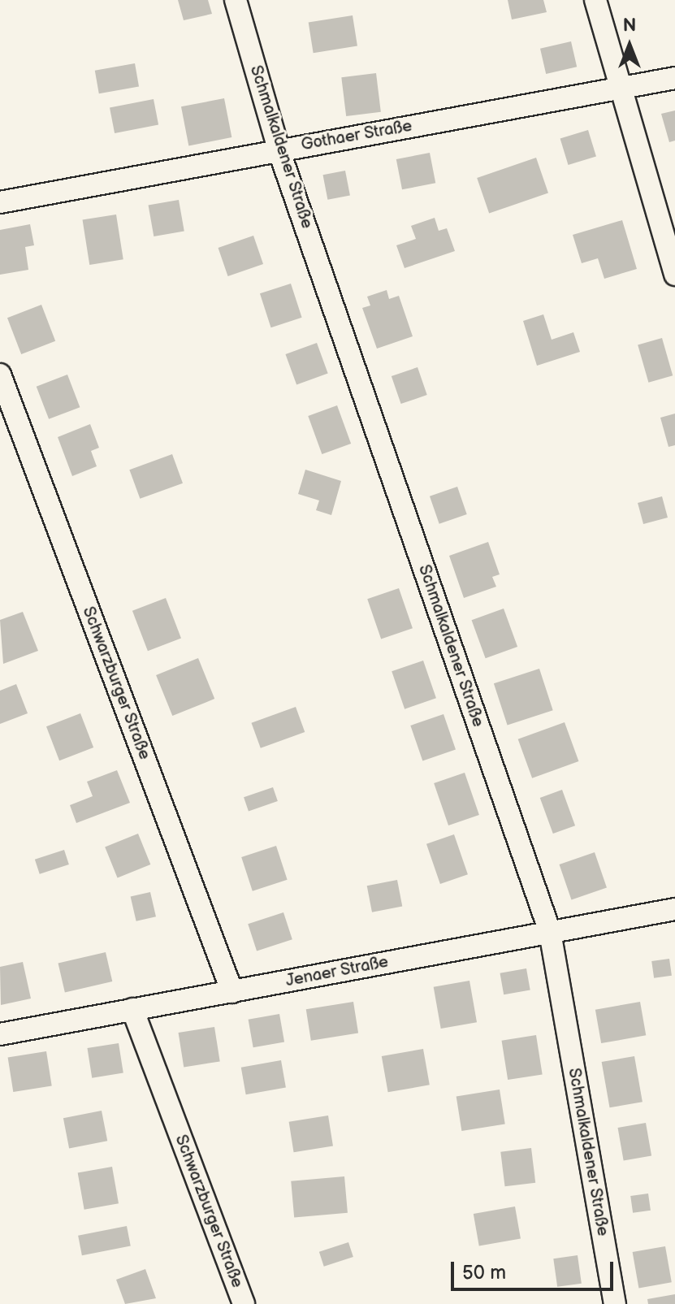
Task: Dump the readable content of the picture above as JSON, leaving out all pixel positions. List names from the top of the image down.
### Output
{
  "streets": {
    "street": [
      "Gothaer Straße",
      "Schmalkaldener Straße",
      "Schwarzburger Straße",
      "Jenaer Straße"
    ]
  },
  "crossings": [
    ["Gothaer Straße", "Schmalkaldener Straße"],
    ["Schmalkaldener Straße", "Jenaer Straße"],
    ["Schwarzburger Straße", "Jenaer Straße"]
  ],
  "scale_bar": "50 m",
  "north": "top"
}
